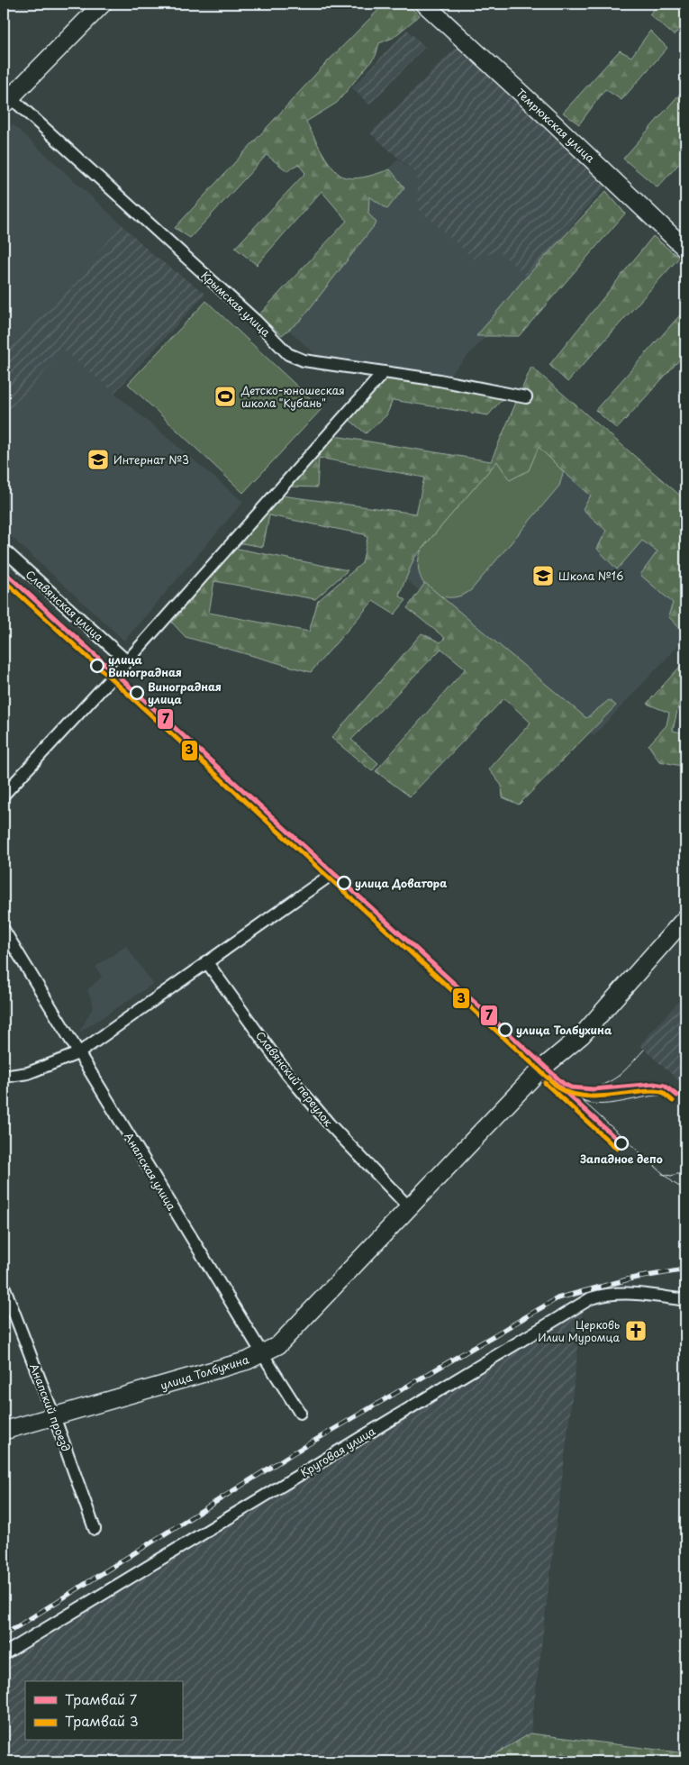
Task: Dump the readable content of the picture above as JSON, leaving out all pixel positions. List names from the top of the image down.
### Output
{
  "streets": {
    "street": [
      "Темрюкская улица",
      "Крымская улица",
      "Славянская улица",
      "Славянский переулок",
      "Анапская улица",
      "улица Толбухина",
      "Анапский проезд",
      "Круговая улица"
    ]
  },
  "crossings": [
    ["Славянский переулок", "улица Толбухина"],
    ["Анапская улица", "улица Толбухина"],
    ["улица Толбухина", "Анапский проезд"]
  ],
  "places": {
    "sports": ["Детско-юношеская школа \"Кубань\""],
    "school or university": ["Интернат №3", "Школа №16"],
    "other": [
      "улица Виноградная",
      "Виноградная улица",
      "улица Доватора",
      "улица Толбухина",
      "Западное депо"
    ],
    "church": ["Церковь Илии Муромца"]
  },
  "lines": ["tram line 7", "tram line 3"],
  "legend": ["Трамвай 7", "Трамвай 3"]
}
